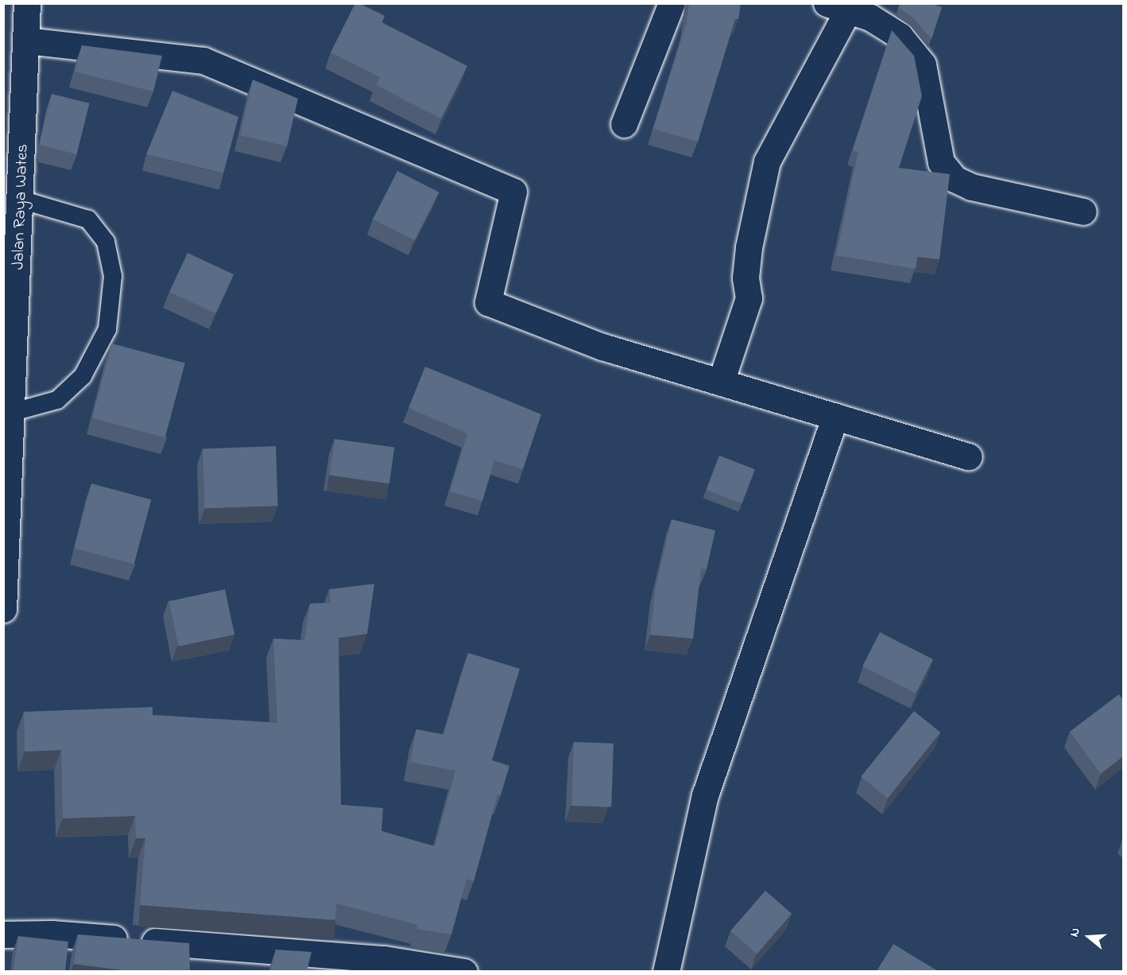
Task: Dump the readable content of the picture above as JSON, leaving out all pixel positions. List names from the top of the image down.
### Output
{
  "streets": {
    "main road": ["Jalan Raya Wates"]
  },
  "north": "left"
}
